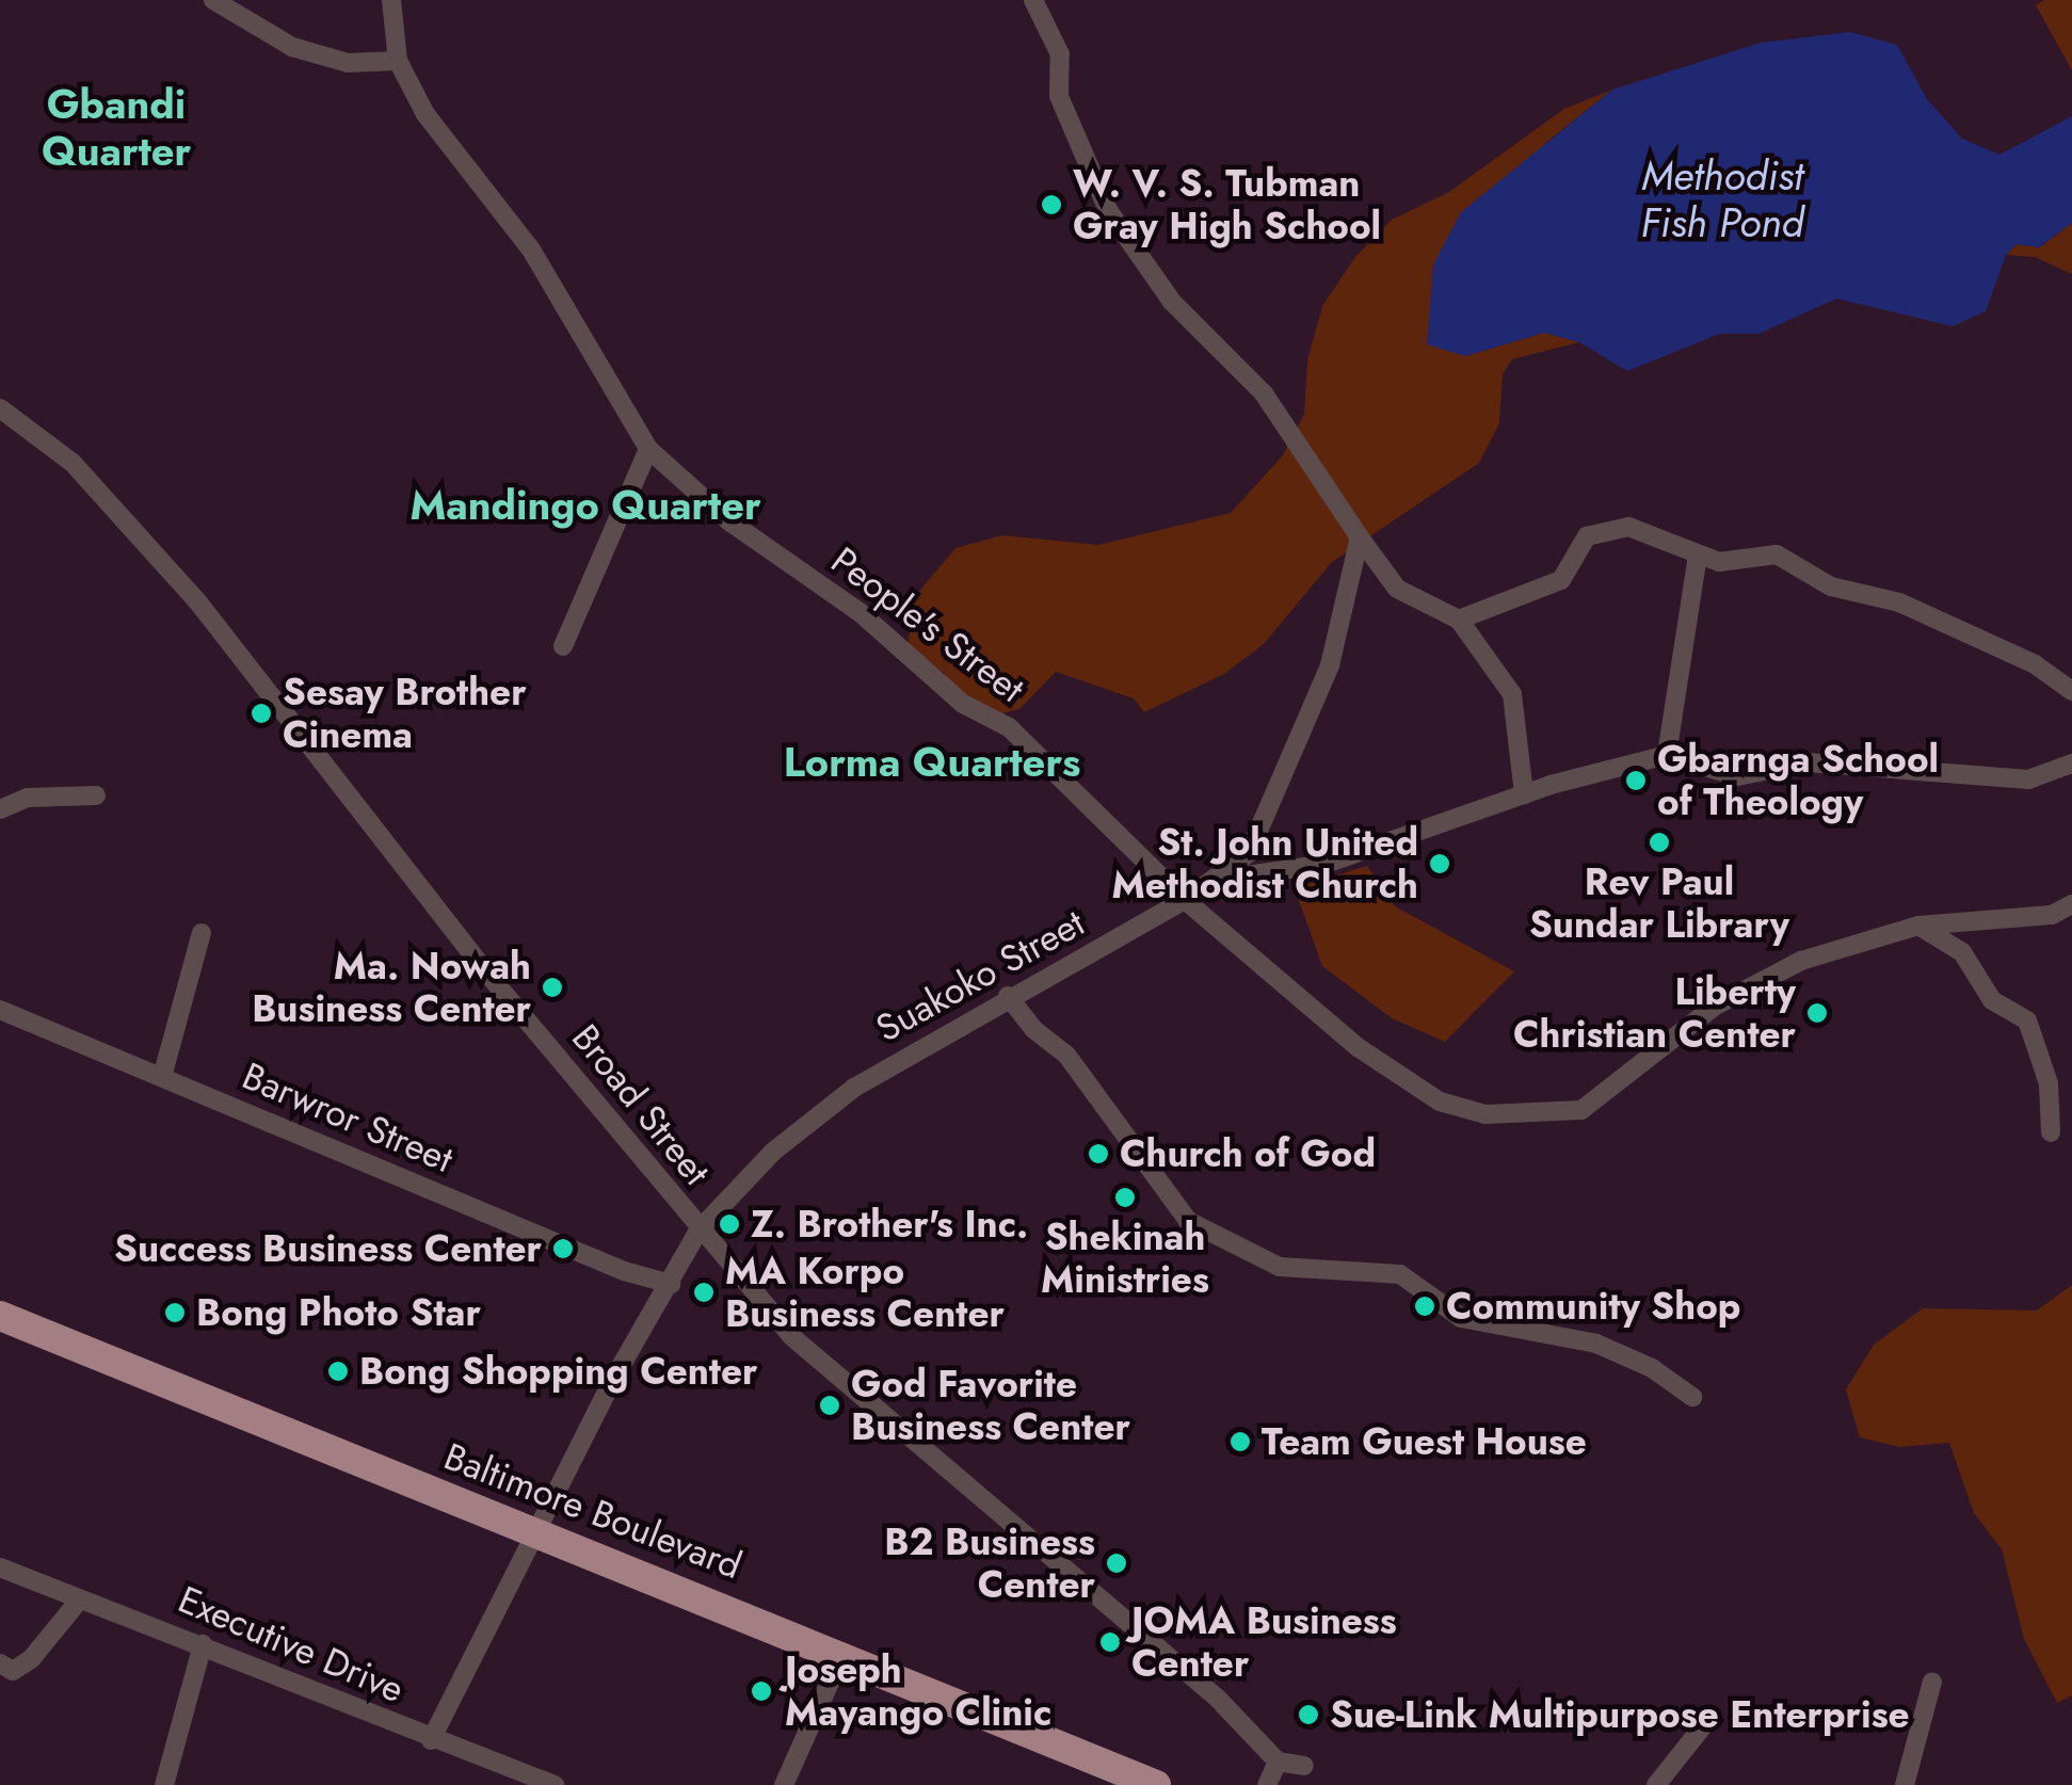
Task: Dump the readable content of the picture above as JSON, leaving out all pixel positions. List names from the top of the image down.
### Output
{
  "streets": {
    "highway": ["Baltimore Boulevard"],
    "street": [
      "People's Street",
      "Suakoko Street",
      "Broad Street",
      "Barwror Street",
      "Executive Drive"
    ]
  },
  "crossings": [
    ["People's Street", "Suakoko Street"],
    ["Suakoko Street", "Broad Street"],
    ["Suakoko Street", "Barwror Street"],
    ["Suakoko Street", "Baltimore Boulevard"],
    ["Suakoko Street", "Executive Drive"]
  ],
  "districts": ["Gbandi Quarter", "Mandingo Quarter", "Lorma Quarters"],
  "water": ["Methodist Fish Pond"],
  "places": [
    "W. V. S. Tubman Gray High School",
    "Sesay Brother Cinema",
    "Gbarnga School of Theology",
    "Rev Paul Sundar Library",
    "St. John United Methodist Church",
    "Ma. Nowah Business Center",
    "Liberty Christian Center",
    "Church of God",
    "Shekinah Ministries",
    "Z. Brother's Inc.",
    "Success Business Center",
    "MA Korpo Business Center",
    "Community Shop",
    "Bong Photo Star",
    "Bong Shopping Center",
    "God Favorite Business Center",
    "Team Guest House",
    "B2 Business Center",
    "JOMA Business Center",
    "Joseph Mayango Clinic",
    "Sue-Link Multipurpose Enterprise"
  ]
}
